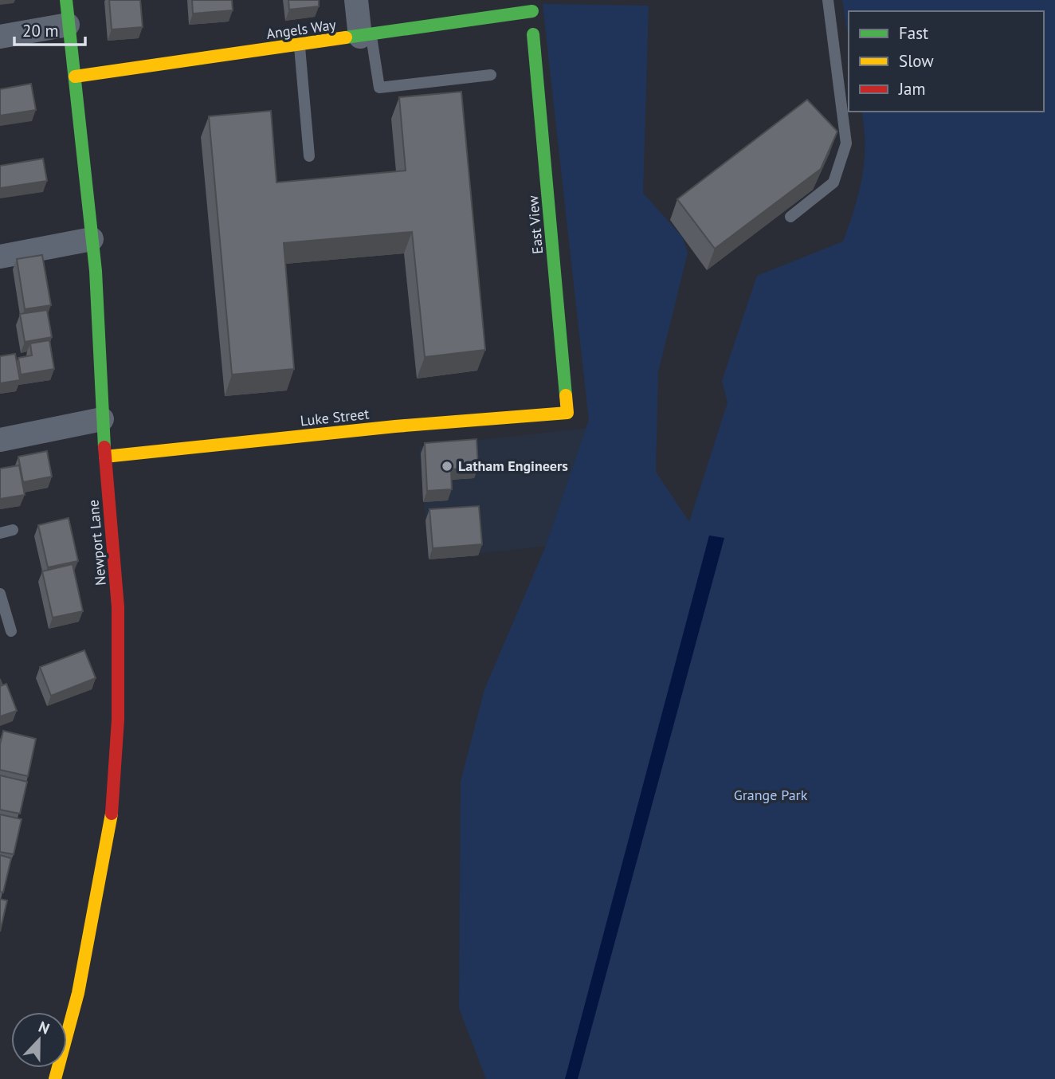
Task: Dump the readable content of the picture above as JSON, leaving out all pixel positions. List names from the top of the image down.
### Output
{
  "streets": {
    "street": [
      "Angels Way",
      "East View",
      "Luke Street",
      "Newport Lane"
    ]
  },
  "crossings": [
    ["Angels Way", "Newport Lane"],
    ["East View", "Luke Street"],
    ["Luke Street", "Newport Lane"]
  ],
  "parks": ["Grange Park"],
  "places": ["Latham Engineers"],
  "legend": ["Fast", "Slow", "Jam"],
  "scale_bar": "20 m",
  "north": "top"
}
